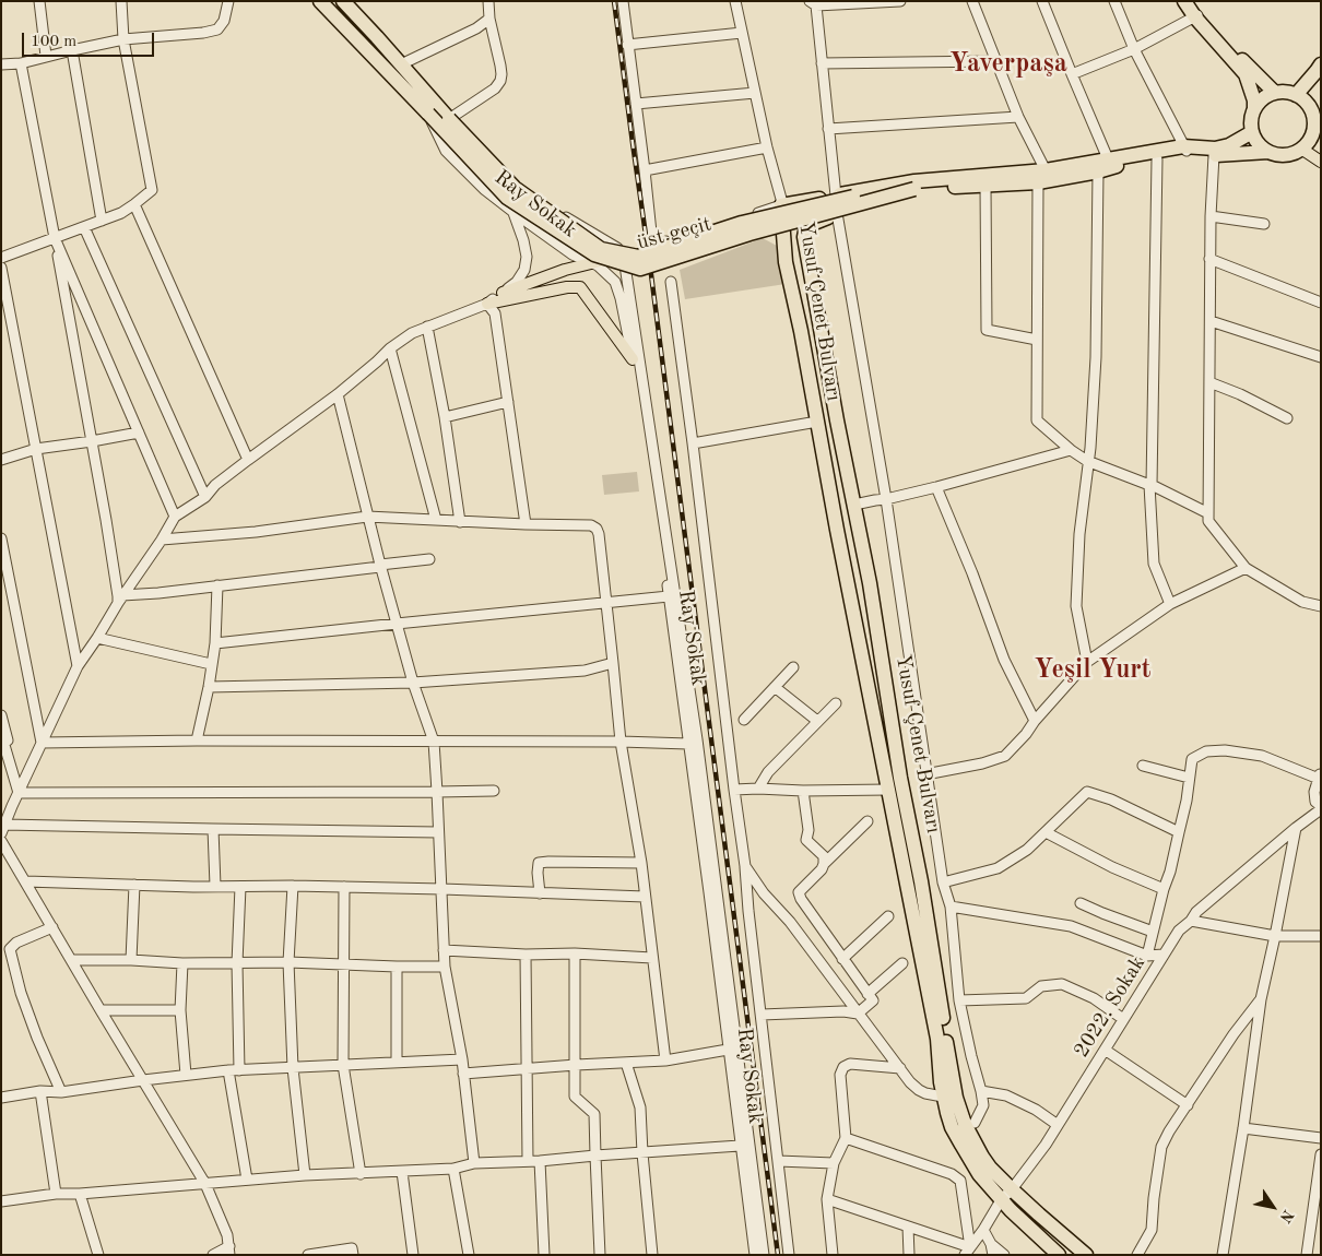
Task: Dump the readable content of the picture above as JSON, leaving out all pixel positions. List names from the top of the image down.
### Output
{
  "streets": {
    "highway": ["üst geçit", "Yusuf Çenet Bulvarı"],
    "street": ["Ray Sokak", "2022. Sokak"]
  },
  "crossings": [
    ["Ray Sokak", "üst geçit"],
    ["Yusuf Çenet Bulvarı", "2022. Sokak"]
  ],
  "districts": ["Yaverpaşa", "Yeşil Yurt"],
  "scale_bar": "100 m",
  "north": "bottom right"
}
